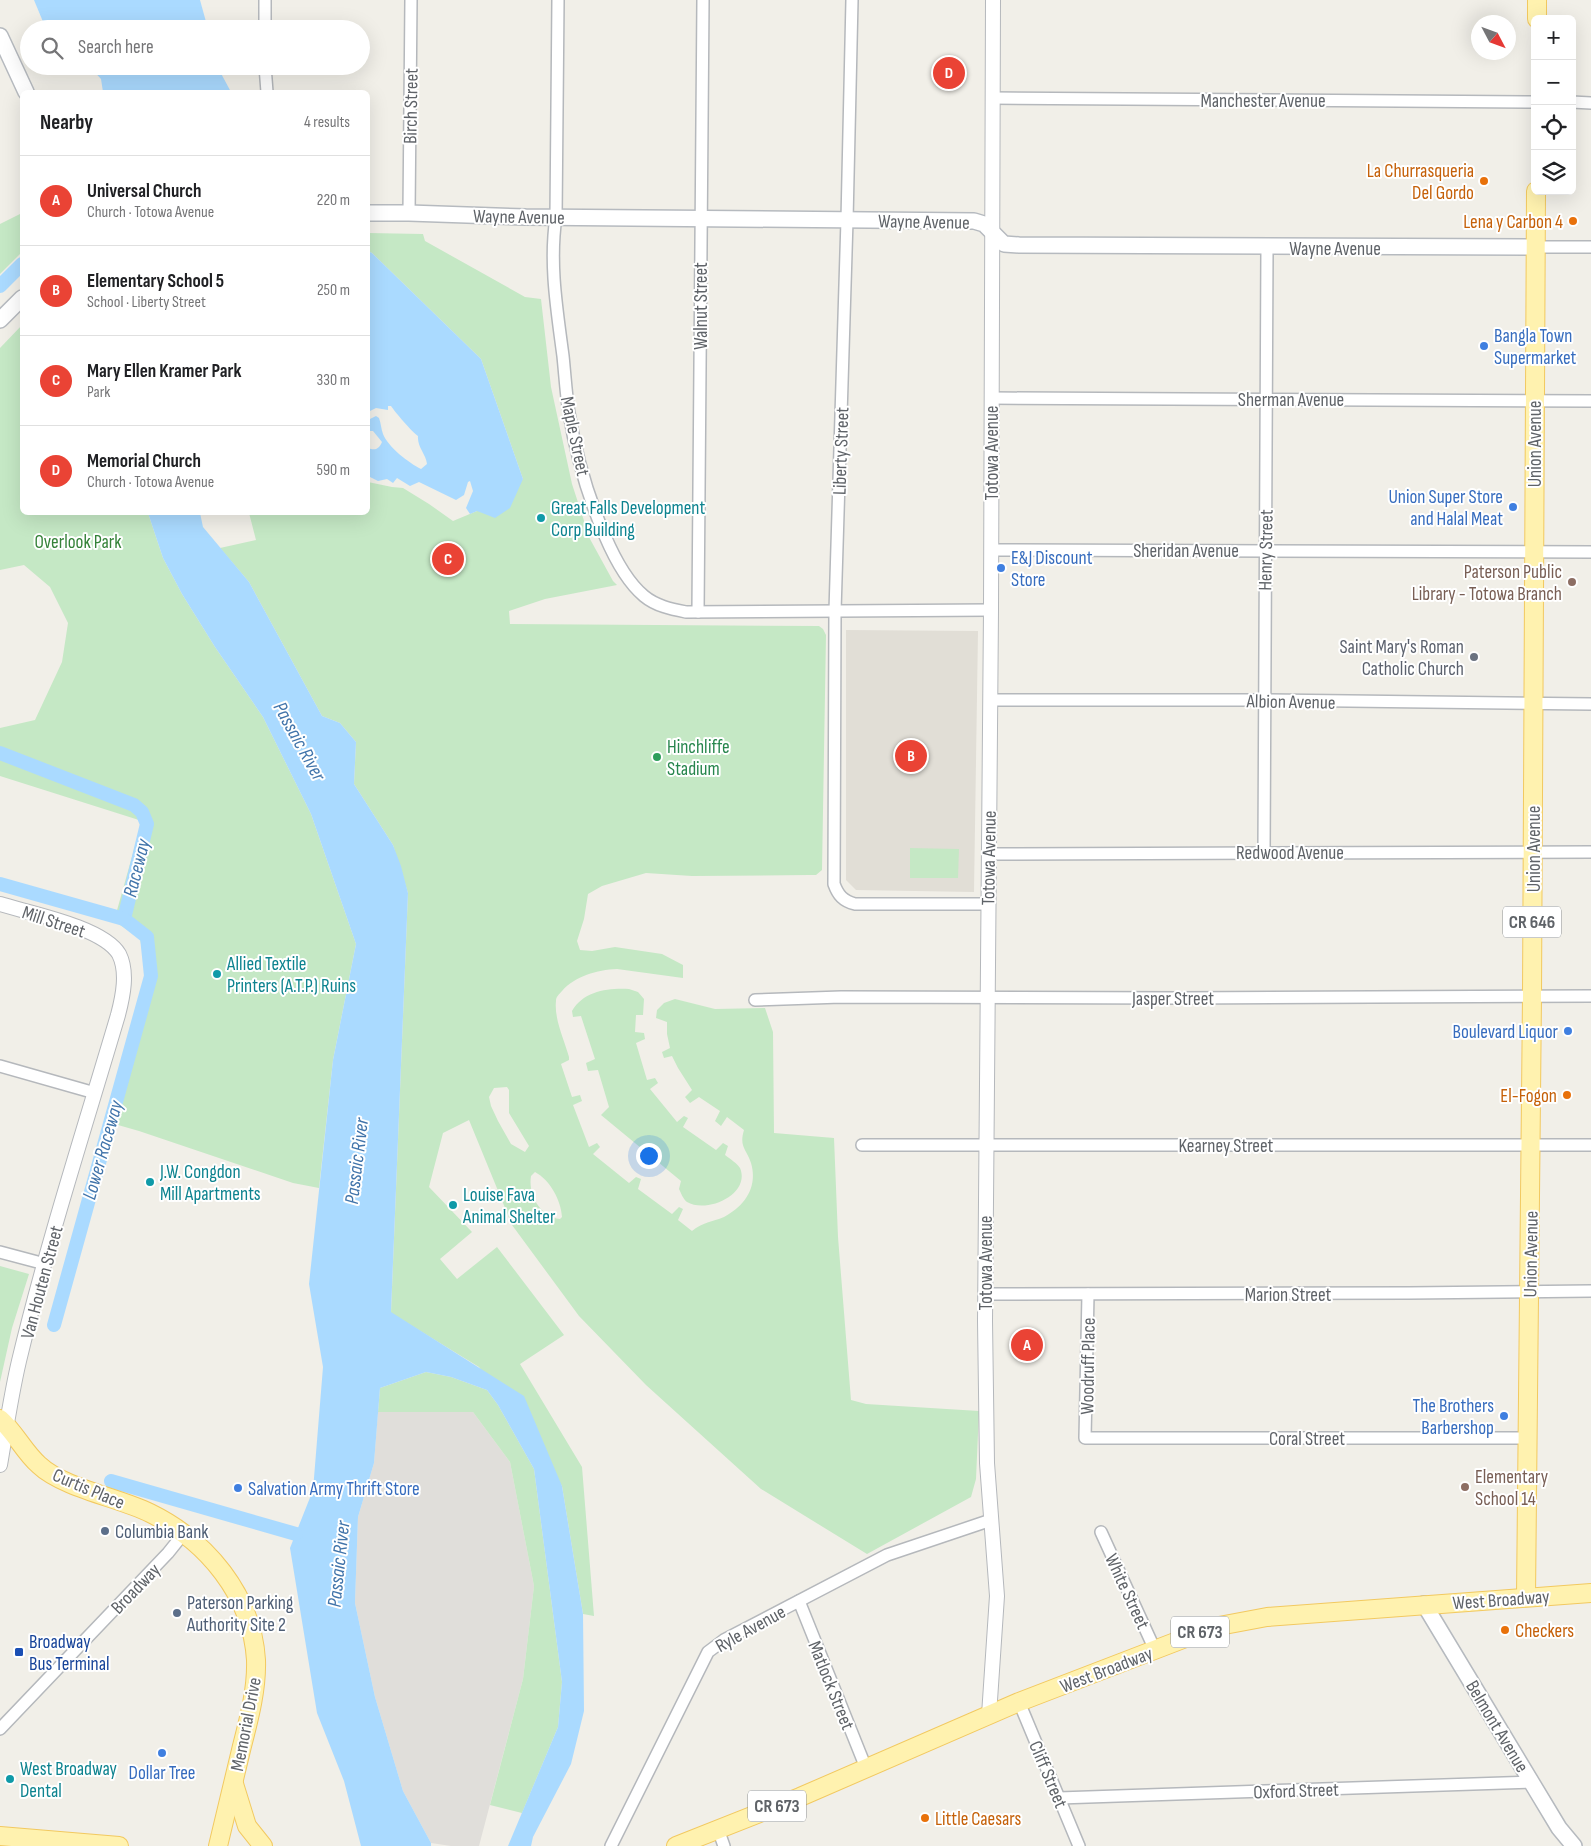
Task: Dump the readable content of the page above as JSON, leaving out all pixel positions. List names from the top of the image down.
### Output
{
  "streets": {
    "main road": [
      "Wayne Avenue",
      "Union Avenue",
      "CR 646",
      "Curtis Place",
      "West Broadway",
      "CR 673",
      "Memorial Drive",
      "Belmont Avenue"
    ],
    "street": [
      "Manchester Avenue",
      "Birch Street",
      "Walnut Street",
      "Sherman Avenue",
      "Maple Street",
      "Liberty Street",
      "Totowa Avenue",
      "Sheridan Avenue",
      "Henry Street",
      "Albion Avenue",
      "Redwood Avenue",
      "Mill Street",
      "Jasper Street",
      "Kearney Street",
      "Van Houten Street",
      "Marion Street",
      "Woodruff Place",
      "Coral Street",
      "Broadway",
      "White Street",
      "Ryle Avenue",
      "Matlock Street",
      "Cliff Street",
      "Oxford Street"
    ]
  },
  "crossings": [
    ["Manchester Avenue", "Totowa Avenue"],
    ["Birch Street", "Wayne Avenue"],
    ["Wayne Avenue", "Walnut Street"],
    ["Wayne Avenue", "Maple Street"],
    ["Wayne Avenue", "Union Avenue"],
    ["Wayne Avenue", "Liberty Street"],
    ["Wayne Avenue", "Totowa Avenue"],
    ["Wayne Avenue", "Henry Street"],
    ["Walnut Street", "Maple Street"],
    ["Sherman Avenue", "Union Avenue"],
    ["Sherman Avenue", "Totowa Avenue"],
    ["Sherman Avenue", "Henry Street"],
    ["Maple Street", "Liberty Street"],
    ["Maple Street", "Totowa Avenue"],
    ["Union Avenue", "Sheridan Avenue"],
    ["Union Avenue", "Albion Avenue"],
    ["Union Avenue", "Redwood Avenue"],
    ["Union Avenue", "Jasper Street"],
    ["Union Avenue", "Kearney Street"],
    ["Union Avenue", "Marion Street"],
    ["Union Avenue", "Coral Street"],
    ["Union Avenue", "West Broadway"],
    ["Liberty Street", "Totowa Avenue"],
    ["Totowa Avenue", "Sheridan Avenue"],
    ["Totowa Avenue", "Albion Avenue"],
    ["Totowa Avenue", "Redwood Avenue"],
    ["Totowa Avenue", "Jasper Street"],
    ["Totowa Avenue", "Kearney Street"],
    ["Totowa Avenue", "Marion Street"],
    ["Totowa Avenue", "West Broadway"],
    ["Totowa Avenue", "Ryle Avenue"],
    ["Sheridan Avenue", "Henry Street"],
    ["Henry Street", "Albion Avenue"],
    ["Henry Street", "Redwood Avenue"],
    ["Mill Street", "Van Houten Street"],
    ["Van Houten Street", "Curtis Place"],
    ["Marion Street", "Woodruff Place"],
    ["Woodruff Place", "Coral Street"],
    ["Curtis Place", "Broadway"],
    ["Curtis Place", "Memorial Drive"],
    ["Broadway", "Memorial Drive"],
    ["White Street", "West Broadway"],
    ["West Broadway", "Matlock Street"],
    ["West Broadway", "Belmont Avenue"],
    ["West Broadway", "Cliff Street"],
    ["Ryle Avenue", "Matlock Street"],
    ["Belmont Avenue", "Oxford Street"],
    ["Cliff Street", "Oxford Street"]
  ],
  "water": ["Passaic River", "Raceway", "Lower Raceway"],
  "parks": ["Overlook Park"],
  "places": {
    "other": [
      "La Churrasqueria Del Gordo",
      "Lena y Carbon 4",
      "Bangla Town Supermarket",
      "Union Super Store and Halal Meat",
      "Great Falls Development Corp Building",
      "E&J Discount Store",
      "Paterson Public Library - Totowa Branch",
      "Saint Mary's Roman Catholic Church",
      "Hinchliffe Stadium",
      "Allied Textile Printers (A.T.P.) Ruins",
      "Boulevard Liquor",
      "El-Fogon",
      "J.W. Congdon Mill Apartments",
      "Louise Fava Animal Shelter",
      "The Brothers Barbershop",
      "Elementary School 14",
      "Salvation Army Thrift Store",
      "Columbia Bank",
      "Paterson Parking Authority Site 2",
      "Checkers",
      "Dollar Tree",
      "West Broadway Dental",
      "Little Caesars"
    ],
    "transit": ["Broadway Bus Terminal"]
  },
  "north": "bottom right",
  "page": {
    "map_buttons": ["+", "−"],
    "search": "Search here",
    "pins": [
      "D",
      "C",
      "B",
      "A"
    ],
    "heading": ["Nearby", "4 results"],
    "list": [
      {
        "mark": "A",
        "name": "Universal Church",
        "note": "Church · Totowa Avenue",
        "value": "220 m"
      },
      {
        "mark": "B",
        "name": "Elementary School 5",
        "note": "School · Liberty Street",
        "value": "250 m"
      },
      {
        "mark": "C",
        "name": "Mary Ellen Kramer Park",
        "note": "Park",
        "value": "330 m"
      },
      {
        "mark": "D",
        "name": "Memorial Church",
        "note": "Church · Totowa Avenue",
        "value": "590 m"
      }
    ]
  }
}
